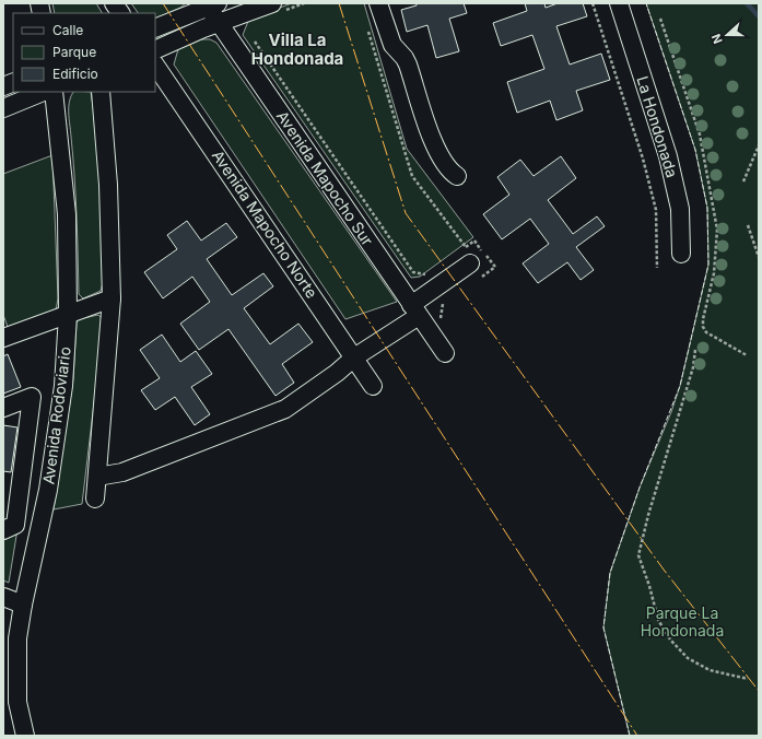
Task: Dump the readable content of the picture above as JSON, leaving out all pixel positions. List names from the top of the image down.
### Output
{
  "streets": {
    "street": [
      "La Hondonada",
      "Avenida Mapocho Sur",
      "Avenida Mapocho Norte",
      "Avenida Rodoviario"
    ]
  },
  "districts": ["Villa La Hondonada"],
  "parks": ["Parque La Hondonada"],
  "legend": ["Calle", "Parque", "Edificio"],
  "north": "left"
}
